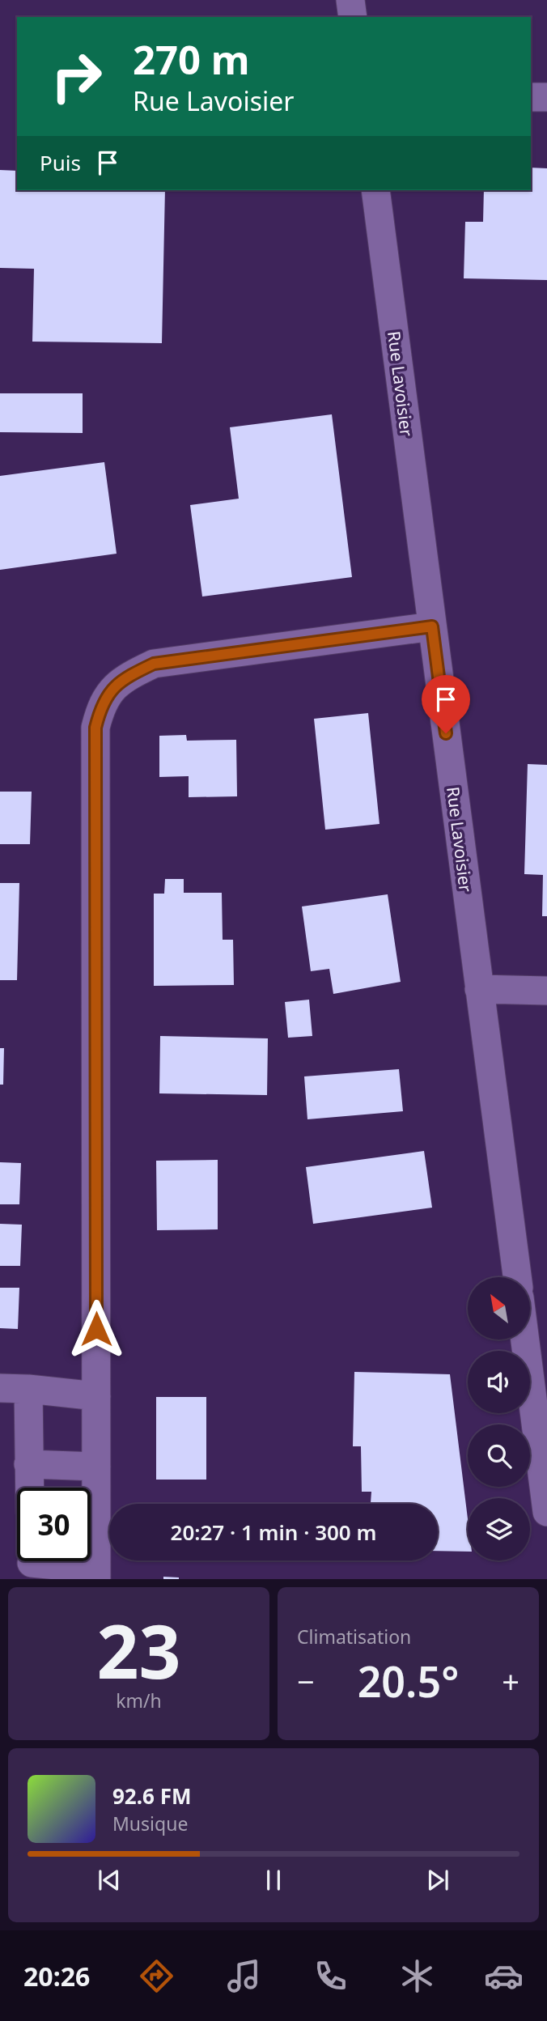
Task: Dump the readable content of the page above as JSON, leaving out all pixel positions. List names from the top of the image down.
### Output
{
  "streets": {
    "street": ["Rue Lavoisier"]
  },
  "north": "top left",
  "page": {
    "turn": ["270 m", "Rue Lavoisier"],
    "then": "Puis",
    "limit": "30",
    "trip": "20:27 · 1 min · 300 m",
    "tile": [
      ["23", "km/h"],
      "Climatisation"
    ],
    "heat": ["−", "20.5°", "+"],
    "song": ["92.6 FM", "Musique"],
    "tabs": "20:26"
  }
}
